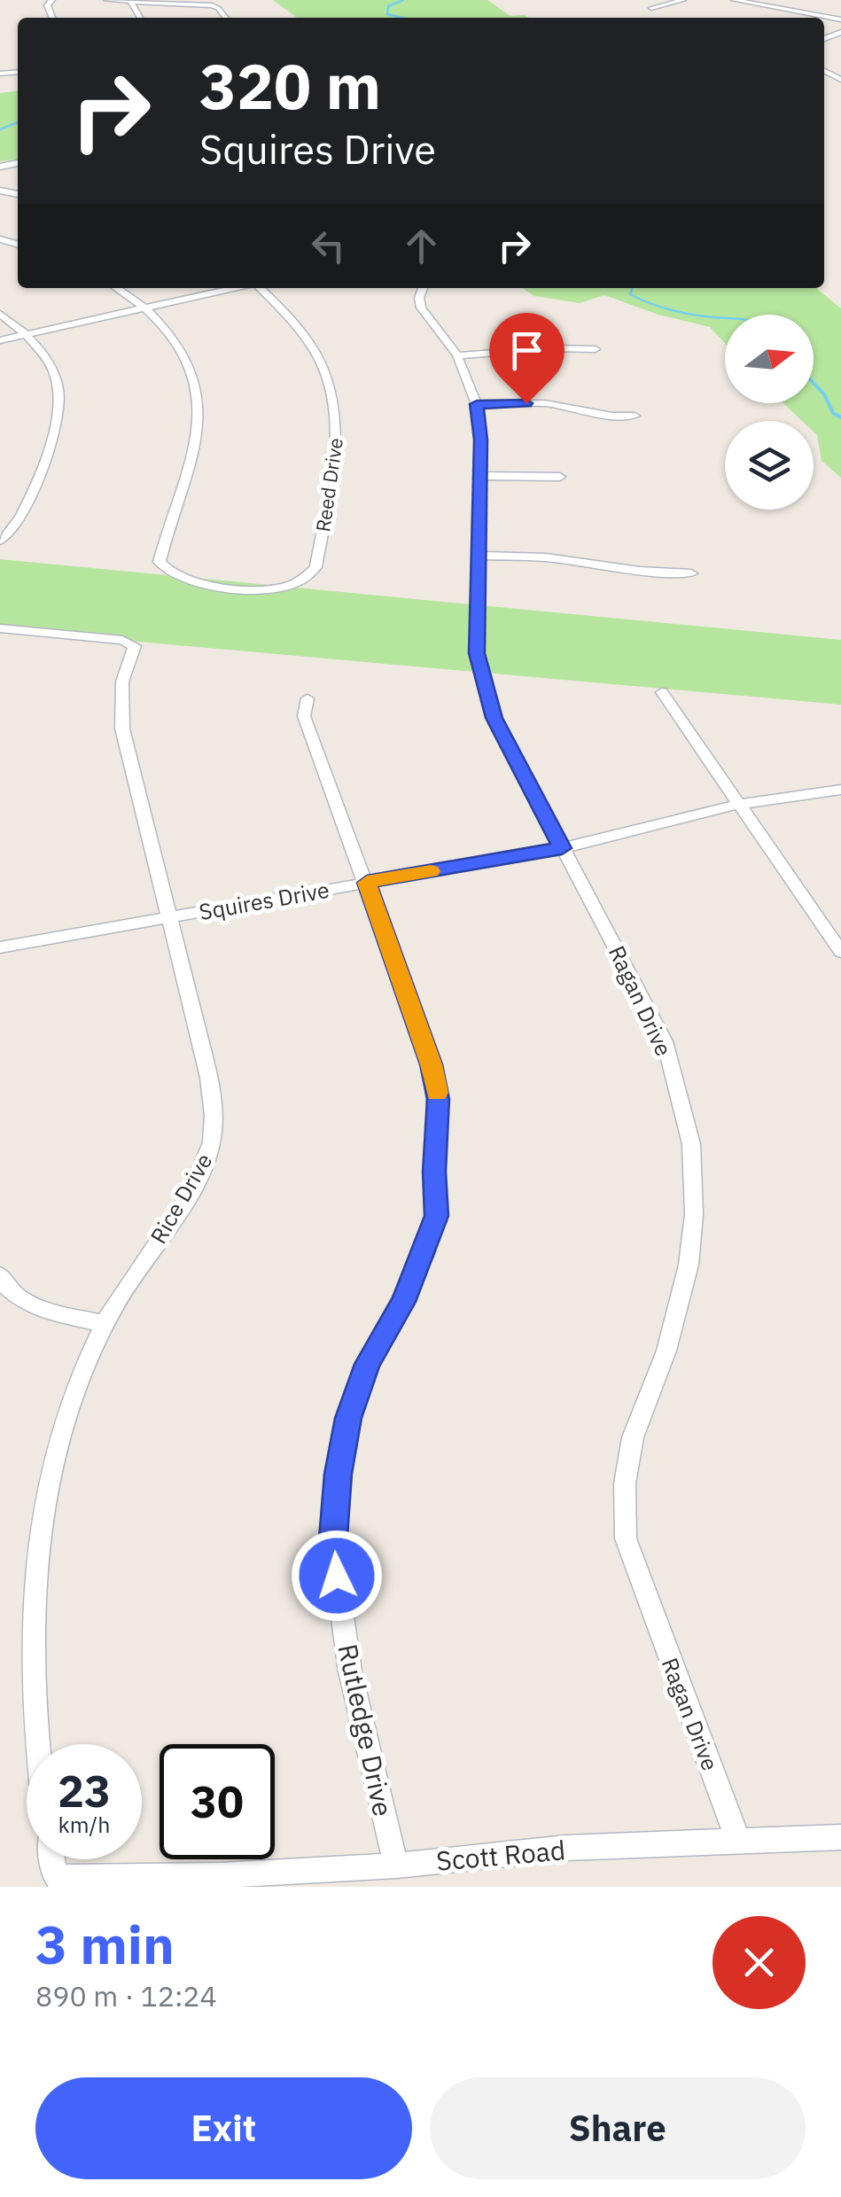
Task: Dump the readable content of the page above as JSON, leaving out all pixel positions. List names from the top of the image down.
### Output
{
  "streets": {
    "street": [
      "Reed Drive",
      "Squires Drive",
      "Ragan Drive",
      "Rice Drive",
      "Rutledge Drive",
      "Scott Road"
    ]
  },
  "crossings": [
    ["Squires Drive", "Ragan Drive"],
    ["Squires Drive", "Rice Drive"],
    ["Squires Drive", "Rutledge Drive"],
    ["Ragan Drive", "Scott Road"],
    ["Rutledge Drive", "Scott Road"]
  ],
  "north": "right",
  "page": {
    "turn": ["320 m", "Squires Drive"],
    "speed": "23 km/h",
    "limit": "30",
    "heading": ["3 min", "890 m · 12:24"],
    "buttons": ["Exit", "Share"]
  }
}
